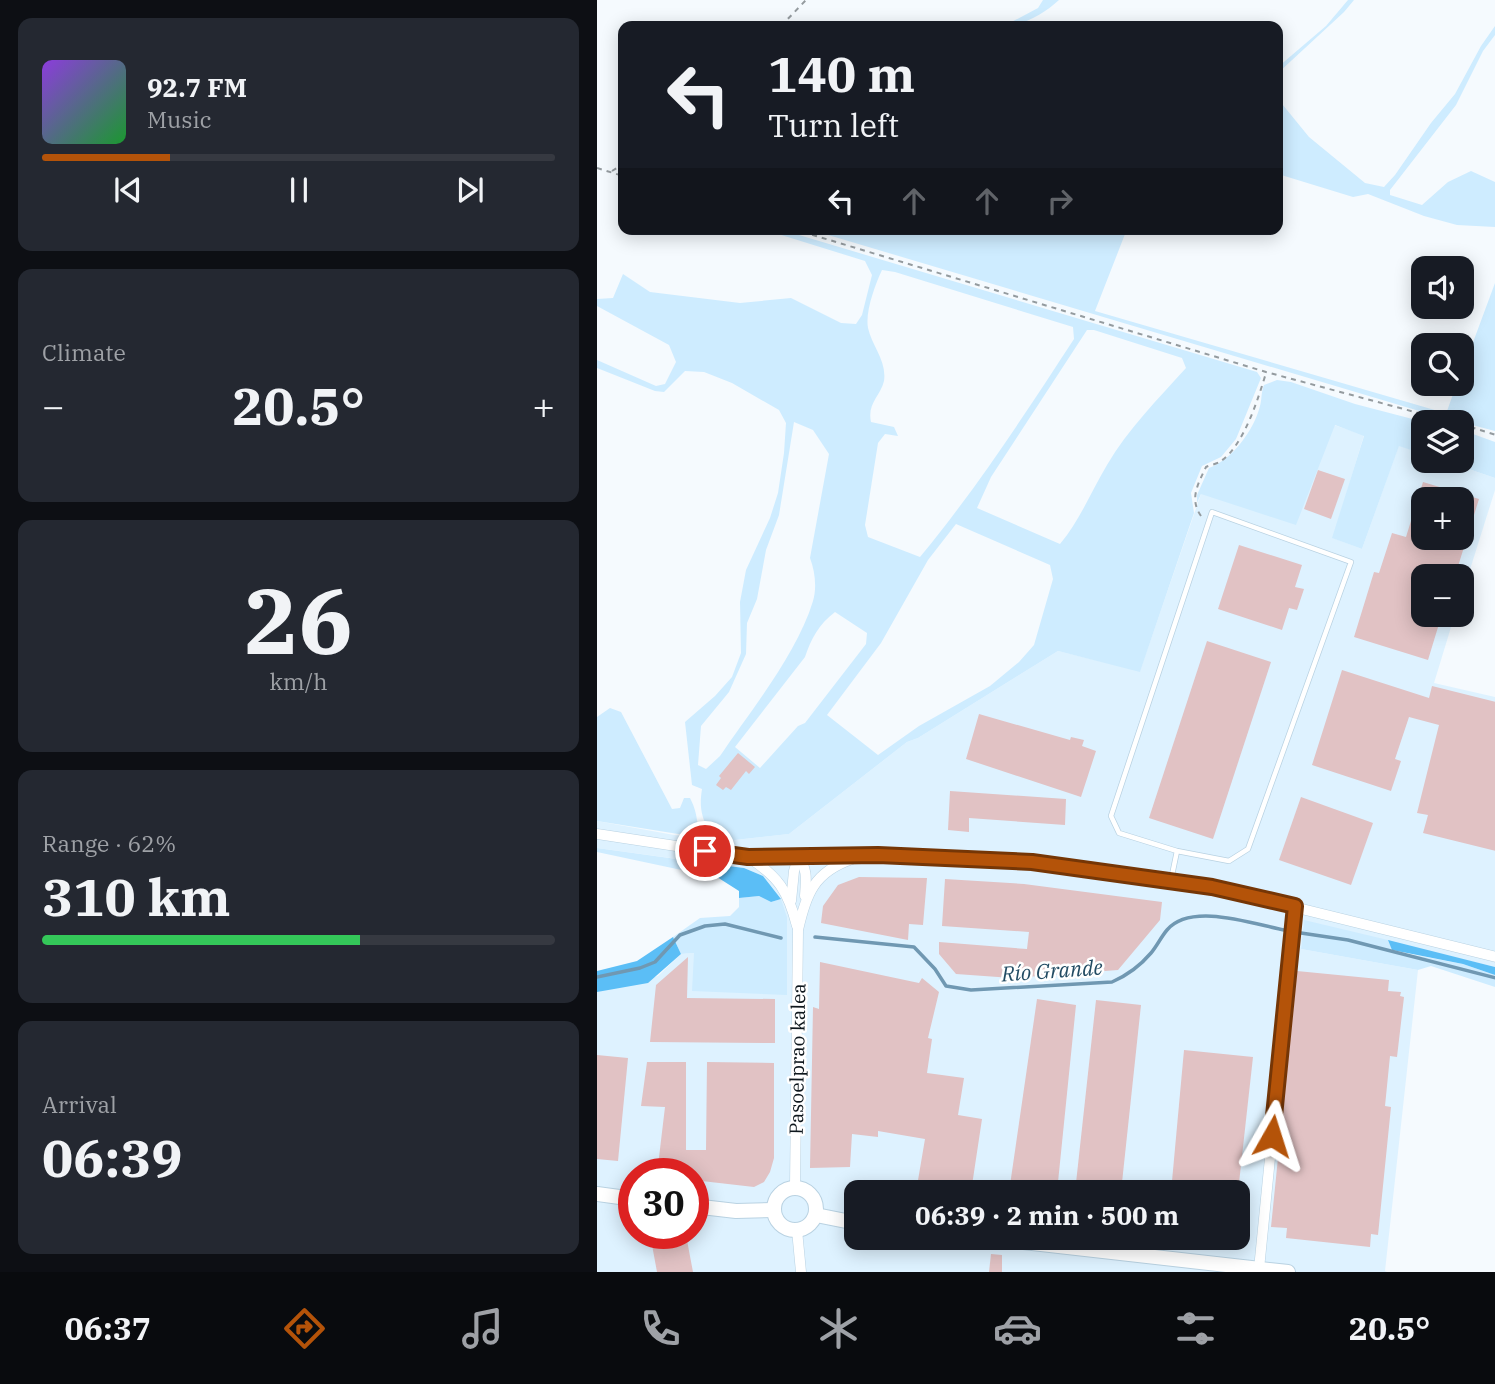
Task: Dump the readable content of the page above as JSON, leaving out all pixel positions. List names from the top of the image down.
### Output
{
  "streets": {
    "street": ["Pasoelprao kalea"]
  },
  "water": ["Río Grande"],
  "page": {
    "turn": ["140 m", "Turn left"],
    "song": ["92.7 FM", "Music"],
    "map_buttons": ["+", "−"],
    "tile": [
      "Climate",
      ["26", "km/h"],
      ["Range · 62%", "310 km"],
      ["Arrival", "06:39"]
    ],
    "heat": ["−", "20.5°", "+"],
    "limit": "30",
    "trip": "06:39 · 2 min · 500 m",
    "tabs": ["06:37", "20.5°"]
  }
}
